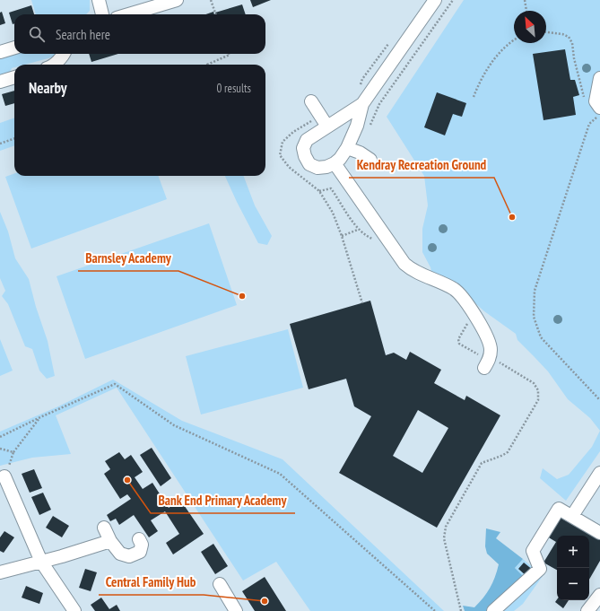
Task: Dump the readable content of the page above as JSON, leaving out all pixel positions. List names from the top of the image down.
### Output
{
  "places": [
    "Kendray Recreation Ground",
    "Barnsley Academy",
    "Bank End Primary Academy",
    "Central Family Hub"
  ],
  "north": "top left",
  "page": {
    "search": "Search here",
    "heading": ["Nearby", "0 results"],
    "map_buttons": ["+", "−"]
  }
}
